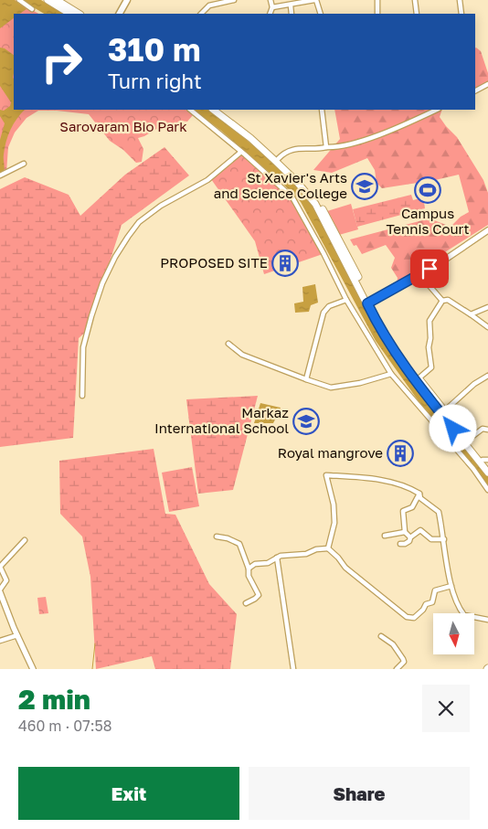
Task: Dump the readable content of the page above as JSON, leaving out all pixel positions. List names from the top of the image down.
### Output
{
  "parks": ["Sarovaram Bio Park"],
  "places": {
    "school or university": ["St Xavier's Arts and Science College", "Markaz International School"],
    "sports": ["Campus Tennis Court"],
    "building": ["PROPOSED SITE", "Royal mangrove"]
  },
  "north": "bottom",
  "page": {
    "turn": ["310 m", "Turn right"],
    "heading": ["2 min", "460 m · 07:58"],
    "buttons": ["Exit", "Share"]
  }
}
